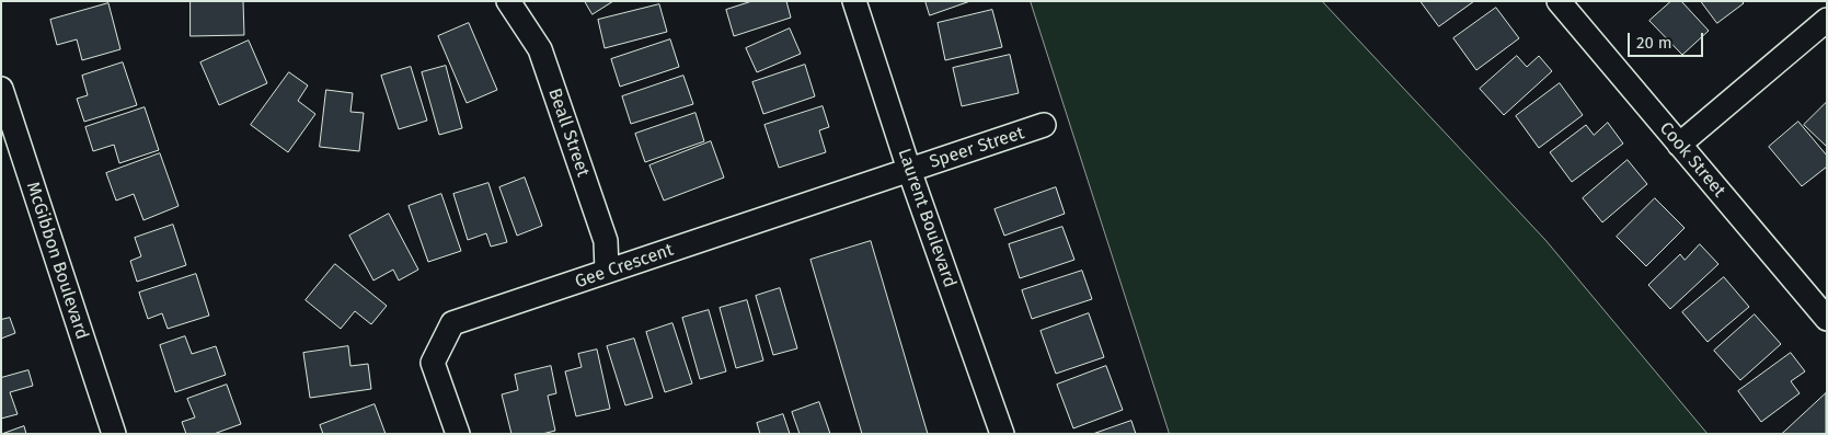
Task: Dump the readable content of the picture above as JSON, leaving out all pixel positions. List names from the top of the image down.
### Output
{
  "streets": {
    "street": [
      "Beall Street",
      "Speer Street",
      "Cook Street",
      "Laurent Boulevard",
      "McGibbon Boulevard",
      "Gee Crescent"
    ]
  },
  "crossings": [
    ["Beall Street", "Gee Crescent"],
    ["Speer Street", "Laurent Boulevard"],
    ["Speer Street", "Gee Crescent"],
    ["Laurent Boulevard", "Gee Crescent"]
  ],
  "scale_bar": "20 m"
}
